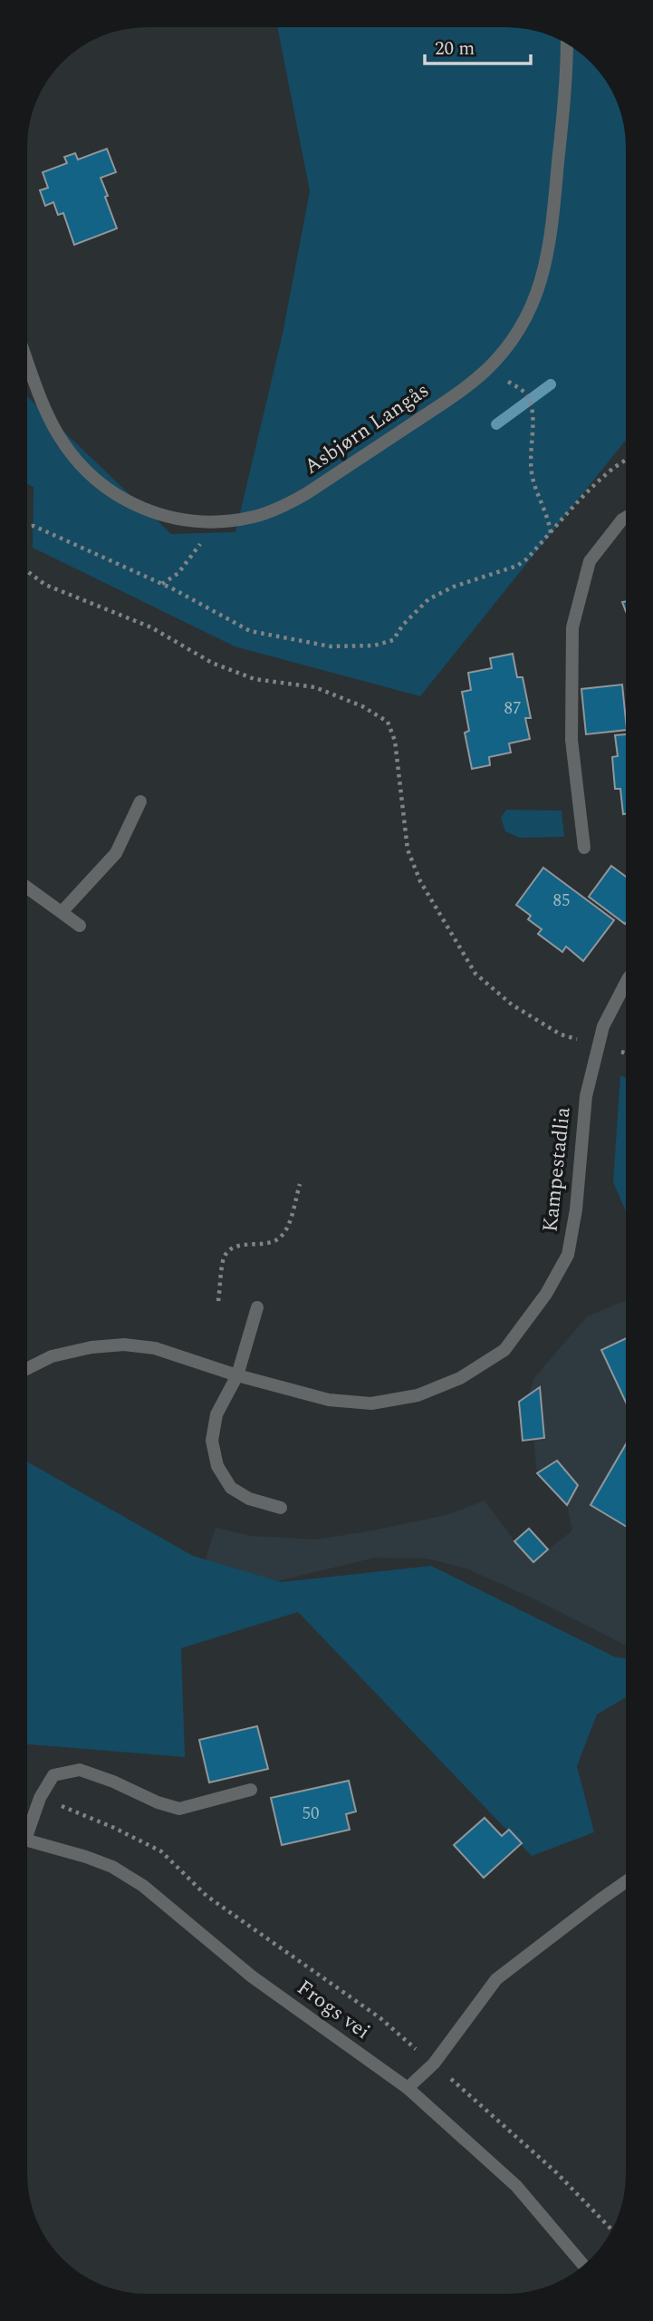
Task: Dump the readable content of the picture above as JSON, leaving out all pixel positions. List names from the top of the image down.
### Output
{
  "streets": {
    "street": ["Asbjørn Langås", "Kampestadlia", "Frogs vei"]
  },
  "house_numbers": ["87", "85", "50"],
  "scale_bar": "20 m"
}
